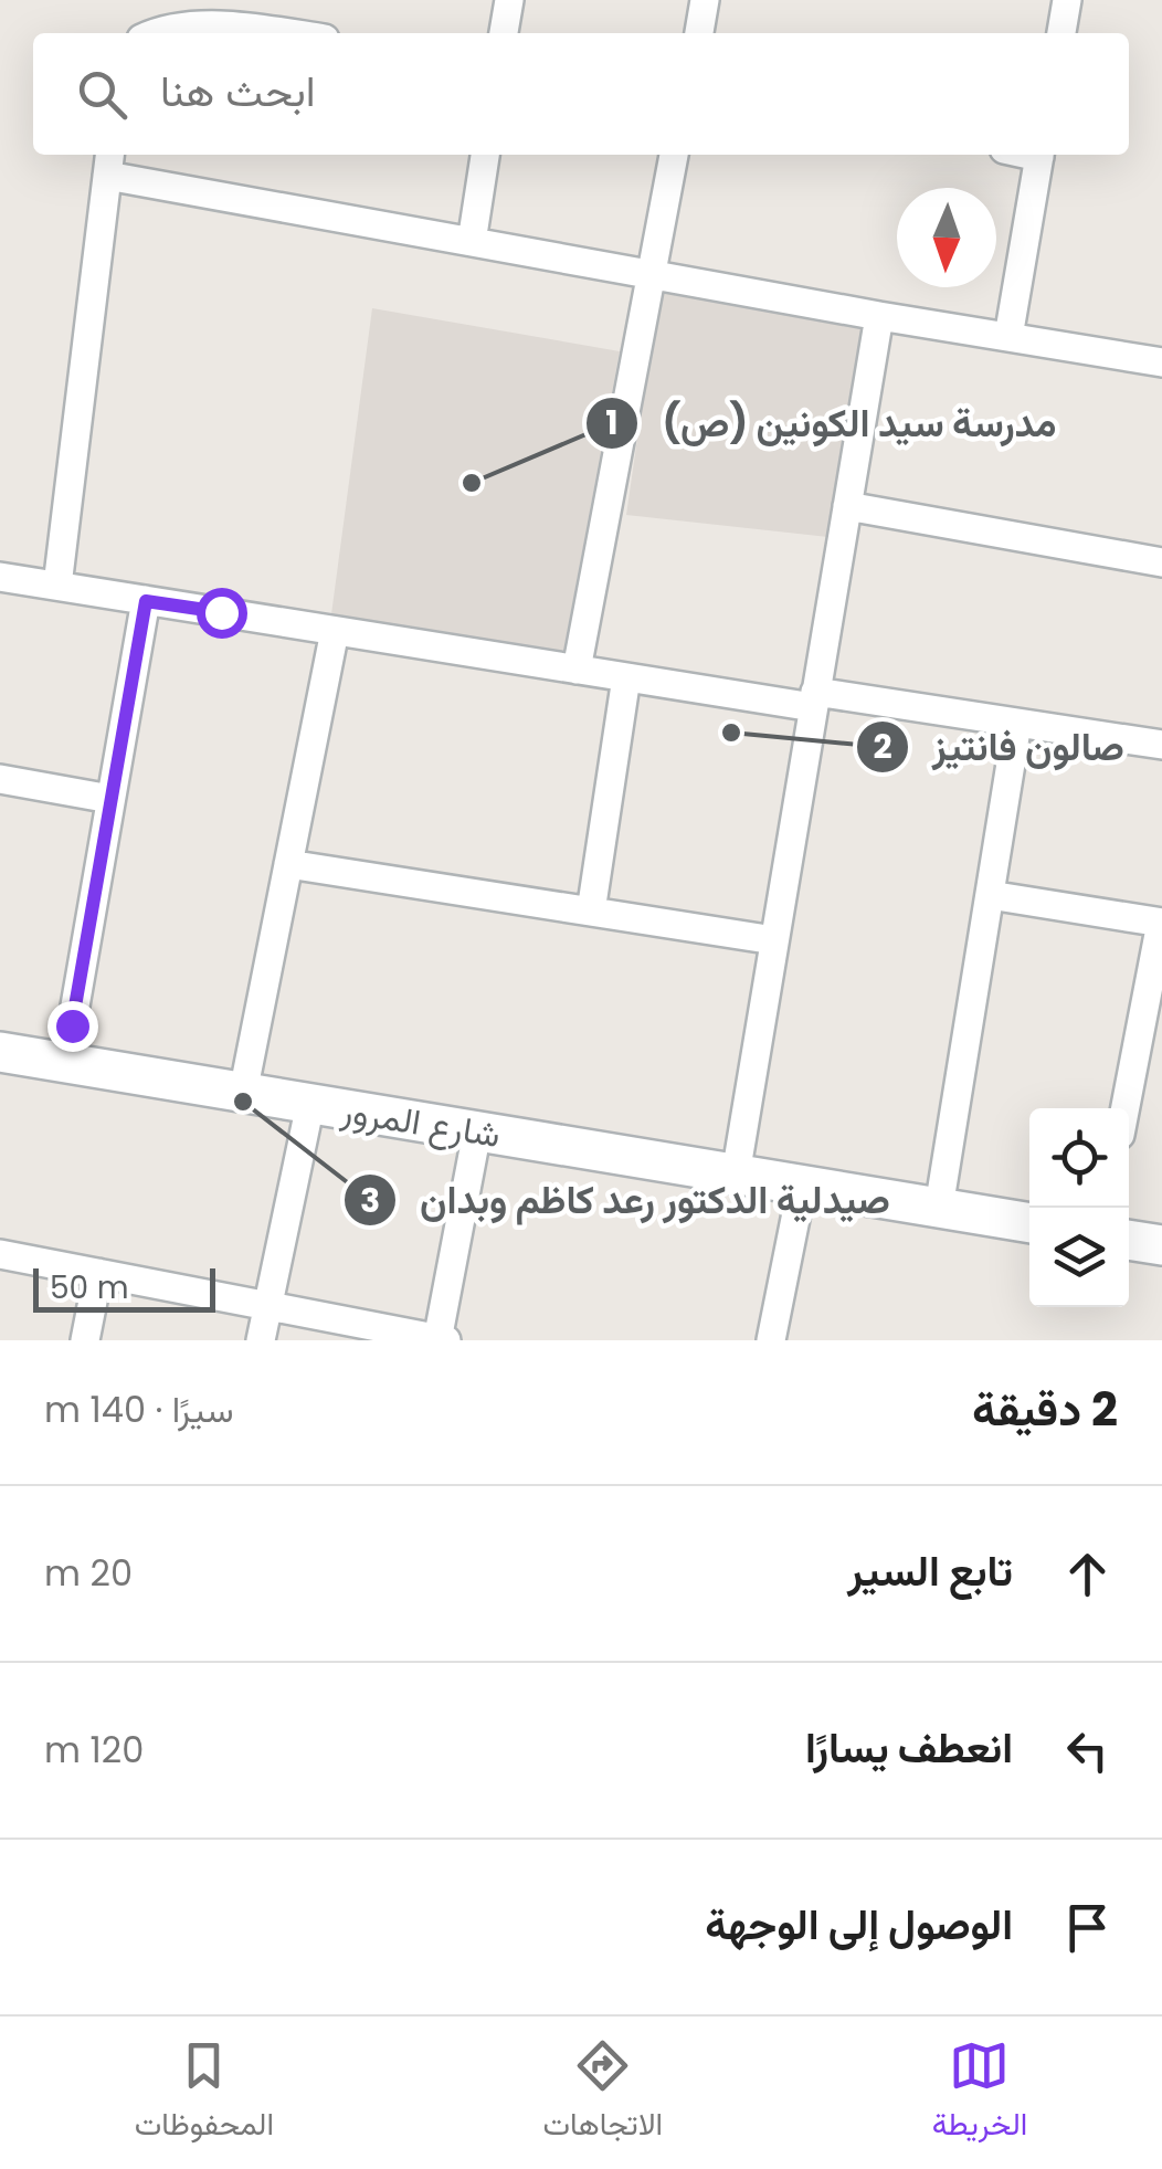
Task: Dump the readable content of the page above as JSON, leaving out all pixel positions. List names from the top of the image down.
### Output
{
  "streets": {
    "street": ["شارع المرور"]
  },
  "places": ["مدرسة سيد الكونين (ص)", "صالون فانتيز", "صيدلية الدكتور رعد كاظم وبدان"],
  "scale_bar": "50 m",
  "north": "bottom",
  "page": {
    "search": "ابحث هنا",
    "scale": "50 m",
    "heading": ["2 دقيقة", "سيرًا · 140 m"],
    "list": [
      ["تابع السير", "20 m"],
      ["انعطف يسارًا", "120 m"],
      "الوصول إلى الوجهة"
    ],
    "nav": ["الخريطة", "الاتجاهات", "المحفوظات"]
  }
}
